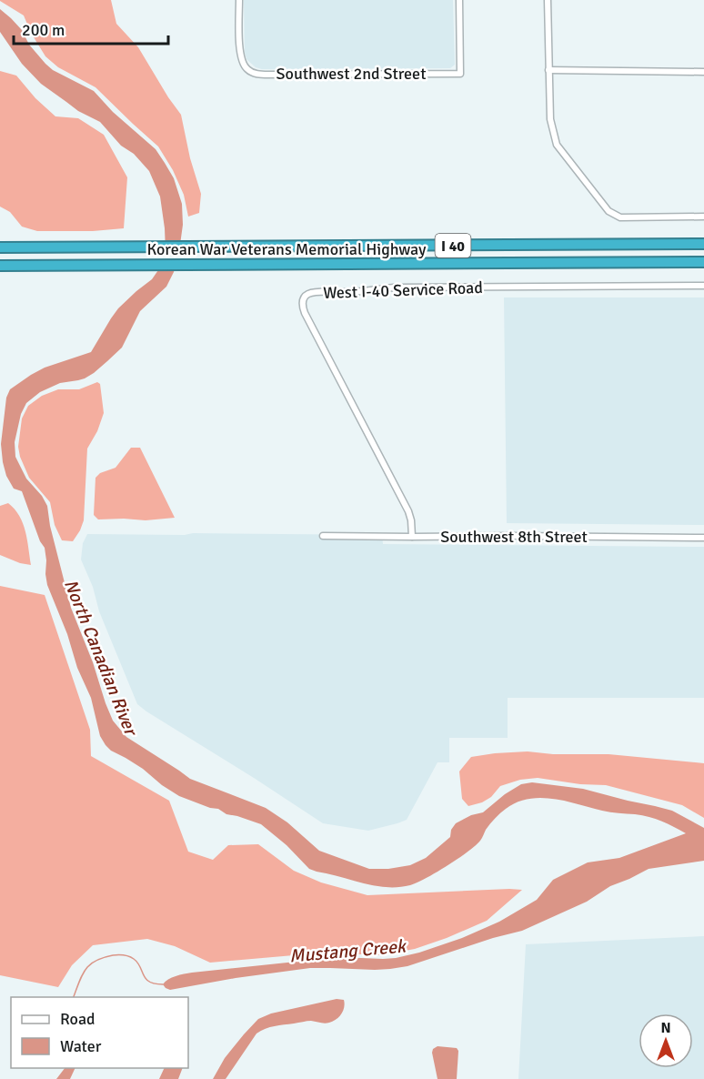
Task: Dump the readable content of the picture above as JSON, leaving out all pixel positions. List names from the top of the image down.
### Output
{
  "streets": {
    "highway": ["I 40", "Korean War Veterans Memorial Highway"],
    "street": ["Southwest 2nd Street", "West I-40 Service Road", "Southwest 8th Street"]
  },
  "crossings": [
    ["West I-40 Service Road", "Southwest 8th Street"]
  ],
  "water": ["North Canadian River", "Mustang Creek"],
  "legend": ["Road", "Water"],
  "scale_bar": "200 m",
  "north": "top"
}
